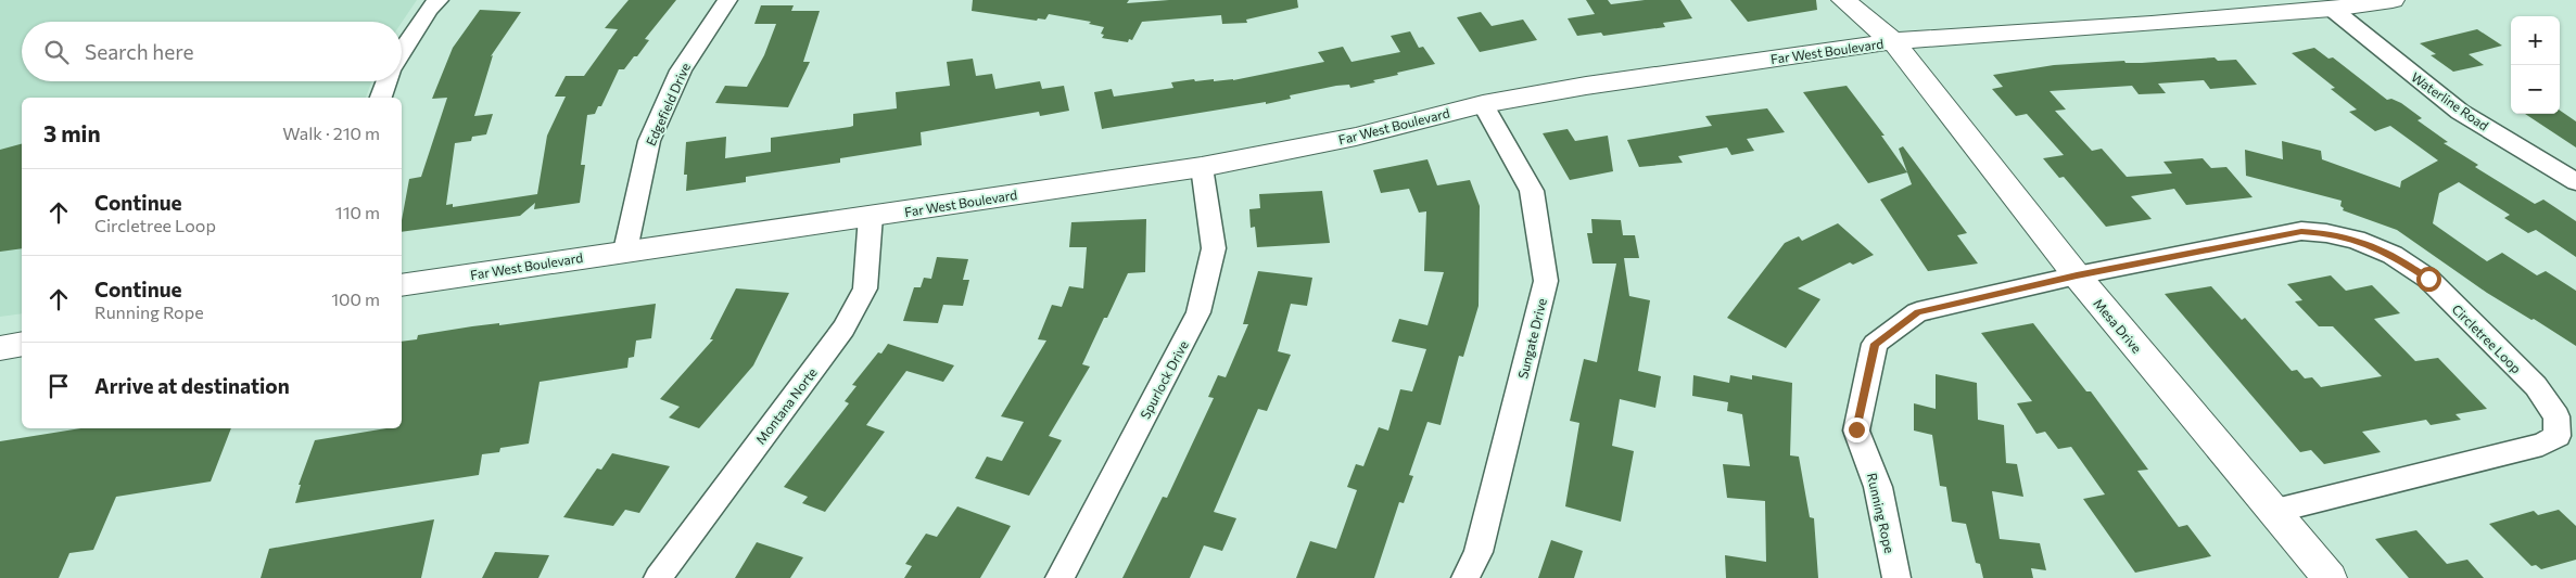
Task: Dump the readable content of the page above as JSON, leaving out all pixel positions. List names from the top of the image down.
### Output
{
  "streets": {
    "street": [
      "Far West Boulevard",
      "Waterline Road",
      "Edgefield Drive",
      "Mesa Drive",
      "Sungate Drive",
      "Circletree Loop",
      "Spurlock Drive",
      "Montana Norte",
      "Running Rope"
    ]
  },
  "crossings": [
    ["Far West Boulevard", "Waterline Road"],
    ["Far West Boulevard", "Edgefield Drive"],
    ["Far West Boulevard", "Mesa Drive"],
    ["Far West Boulevard", "Sungate Drive"],
    ["Far West Boulevard", "Spurlock Drive"],
    ["Far West Boulevard", "Montana Norte"],
    ["Mesa Drive", "Circletree Loop"],
    ["Mesa Drive", "Running Rope"],
    ["Circletree Loop", "Running Rope"]
  ],
  "page": {
    "map_buttons": ["+", "−"],
    "search": "Search here",
    "heading": ["3 min", "Walk · 210 m"],
    "list": [
      ["Continue", "Circletree Loop", "110 m"],
      ["Continue", "Running Rope", "100 m"],
      "Arrive at destination"
    ]
  }
}
